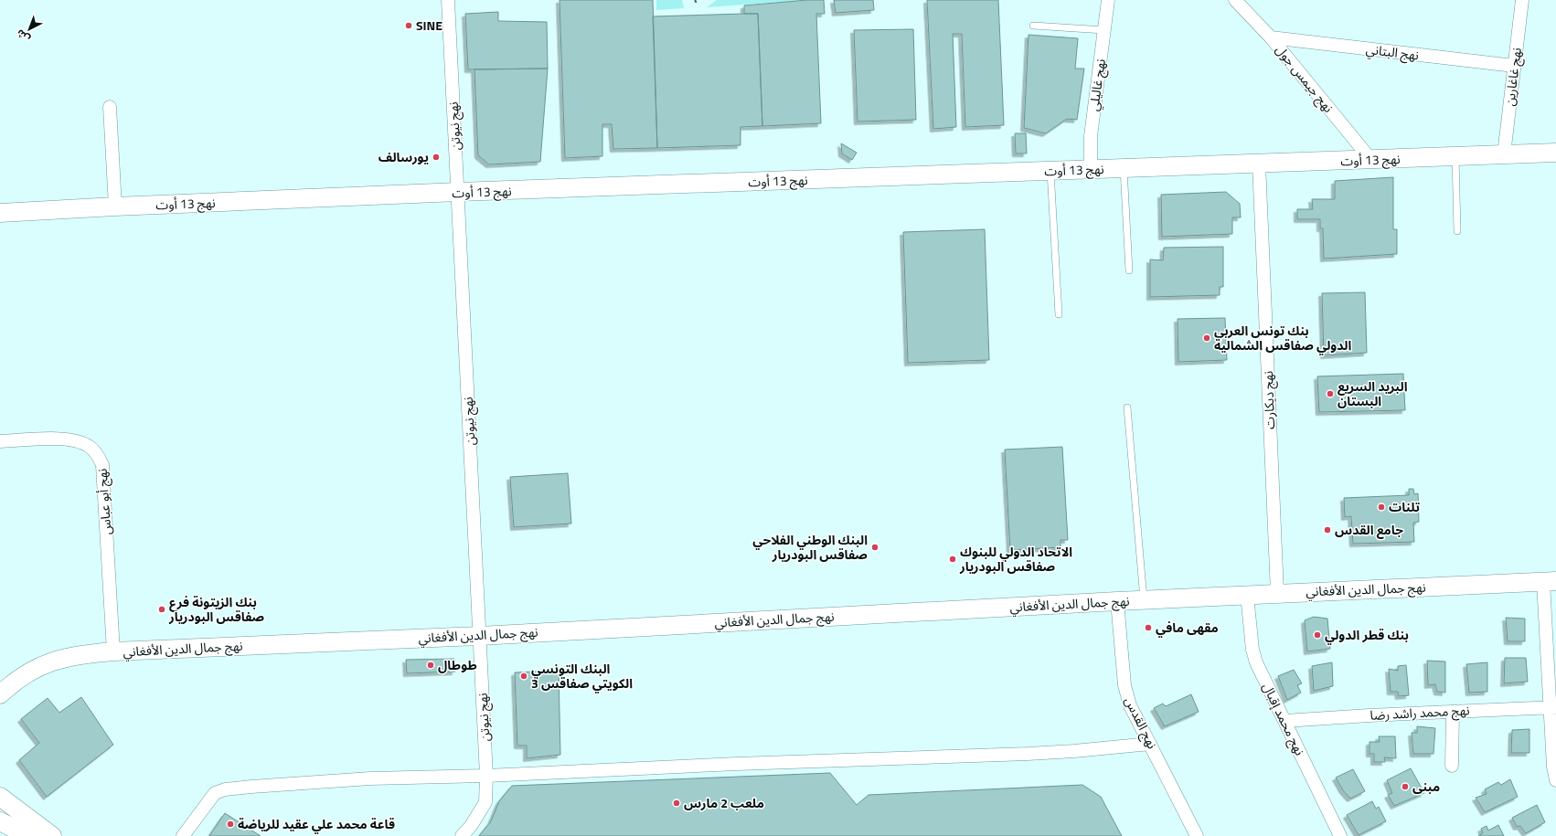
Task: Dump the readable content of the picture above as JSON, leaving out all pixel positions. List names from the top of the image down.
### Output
{
  "streets": {
    "main road": ["نهج 13 أوت", "نهج جمال الدين الأفغاني"],
    "street": [
      "نهج البتاني",
      "نهج غاغارين",
      "نهج جيمس جول",
      "نهج غاليلي",
      "نهج نيوتن",
      "نهج ديكارت",
      "نهج أبو عباس",
      "نهج محمد راشد رضا",
      "نهج محمد إقبال",
      "نهج القدس"
    ]
  },
  "crossings": [
    ["نهج البتاني", "نهج غاغارين"],
    ["نهج البتاني", "نهج جيمس جول"],
    ["نهج غاغارين", "نهج 13 أوت"],
    ["نهج جيمس جول", "نهج 13 أوت"],
    ["نهج غاليلي", "نهج 13 أوت"],
    ["نهج نيوتن", "نهج 13 أوت"],
    ["نهج نيوتن", "نهج جمال الدين الأفغاني"],
    ["نهج 13 أوت", "نهج ديكارت"],
    ["نهج ديكارت", "نهج جمال الدين الأفغاني"],
    ["نهج أبو عباس", "نهج جمال الدين الأفغاني"],
    ["نهج جمال الدين الأفغاني", "نهج محمد إقبال"],
    ["نهج جمال الدين الأفغاني", "نهج القدس"],
    ["نهج محمد راشد رضا", "نهج محمد إقبال"]
  ],
  "places": [
    "SINE",
    "يورسالف",
    "بنك تونس العربي الدولي صفاقس الشمالية",
    "البريد السريع البستان",
    "تلنات",
    "جامع القدس",
    "البنك الوطني الفلاحي صفاقس البودريار",
    "الاتحاد الدولي للبنوك صفاقس البودريار",
    "بنك الزيتونة فرع صفاقس البودريار",
    "مقهى مافي",
    "بنك قطر الدولي",
    "طوطال",
    "البنك التونسي الكويتي صفاقس 3",
    "مبنى",
    "ملعب 2 مارس",
    "قاعة محمد علي عقيد للرياضة"
  ],
  "north": "bottom left"
}
